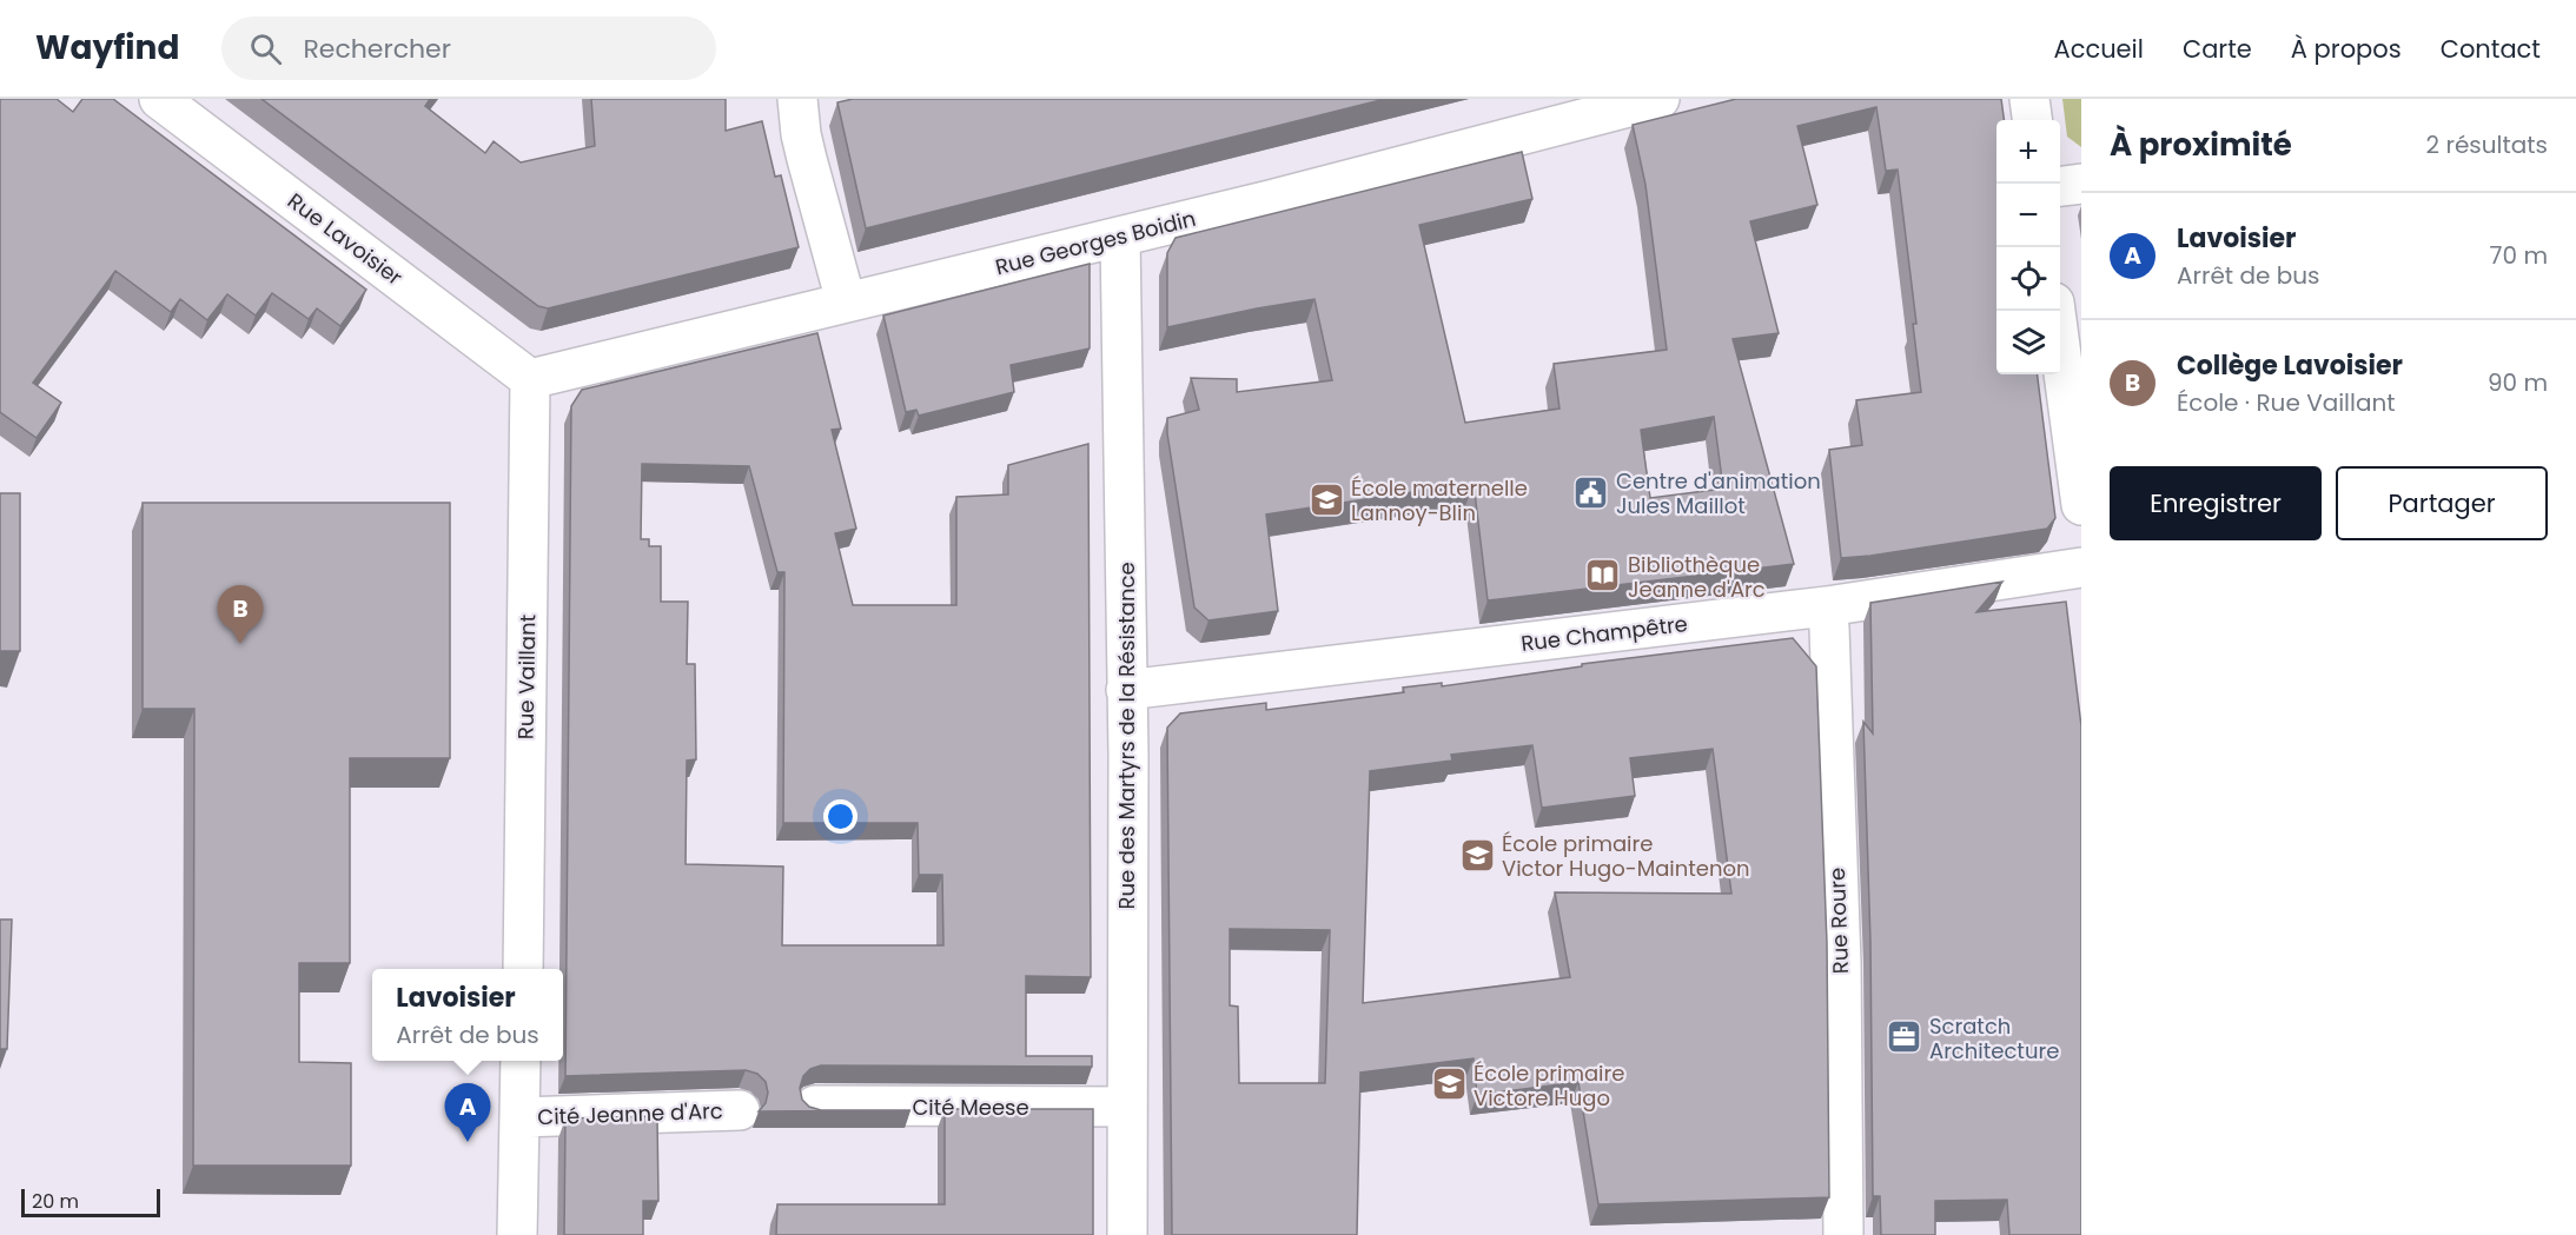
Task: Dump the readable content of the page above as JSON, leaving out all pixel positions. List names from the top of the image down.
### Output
{
  "streets": {
    "street": [
      "Rue Lavoisier",
      "Rue Georges Boidin",
      "Rue Champêtre",
      "Rue Vaillant",
      "Rue des Martyrs de la Résistance",
      "Rue Roure",
      "Cité Meese",
      "Cité Jeanne d'Arc"
    ]
  },
  "crossings": [
    ["Rue Lavoisier", "Rue Georges Boidin"],
    ["Rue Lavoisier", "Rue Vaillant"],
    ["Rue Georges Boidin", "Rue Vaillant"],
    ["Rue Georges Boidin", "Rue des Martyrs de la Résistance"],
    ["Rue Champêtre", "Rue des Martyrs de la Résistance"],
    ["Rue Champêtre", "Rue Roure"],
    ["Rue des Martyrs de la Résistance", "Cité Meese"]
  ],
  "places": {
    "public building": ["Centre d'animation Jules Maillot"],
    "school or university": ["École maternelle Lannoy-Blin", "École primaire Victor Hugo-Maintenon", "École primaire Victore Hugo"],
    "library": ["Bibliothèque Jeanne d'Arc"],
    "office": ["Scratch Architecture"]
  },
  "scale_bar": "20 m",
  "page": {
    "header": "Wayfind",
    "search": "Rechercher",
    "nav": [
      "Accueil",
      "Carte",
      "À propos",
      "Contact"
    ],
    "heading": ["À proximité", "2 résultats"],
    "map_buttons": ["+", "−"],
    "list": [
      {
        "mark": "A",
        "name": "Lavoisier",
        "note": "Arrêt de bus",
        "value": "70 m"
      },
      {
        "mark": "B",
        "name": "Collège Lavoisier",
        "note": "École · Rue Vaillant",
        "value": "90 m"
      }
    ],
    "buttons": ["Enregistrer", "Partager"],
    "pins": ["B", "A"],
    "popup": ["Lavoisier", "Arrêt de bus"],
    "scale": "20 m"
  }
}
